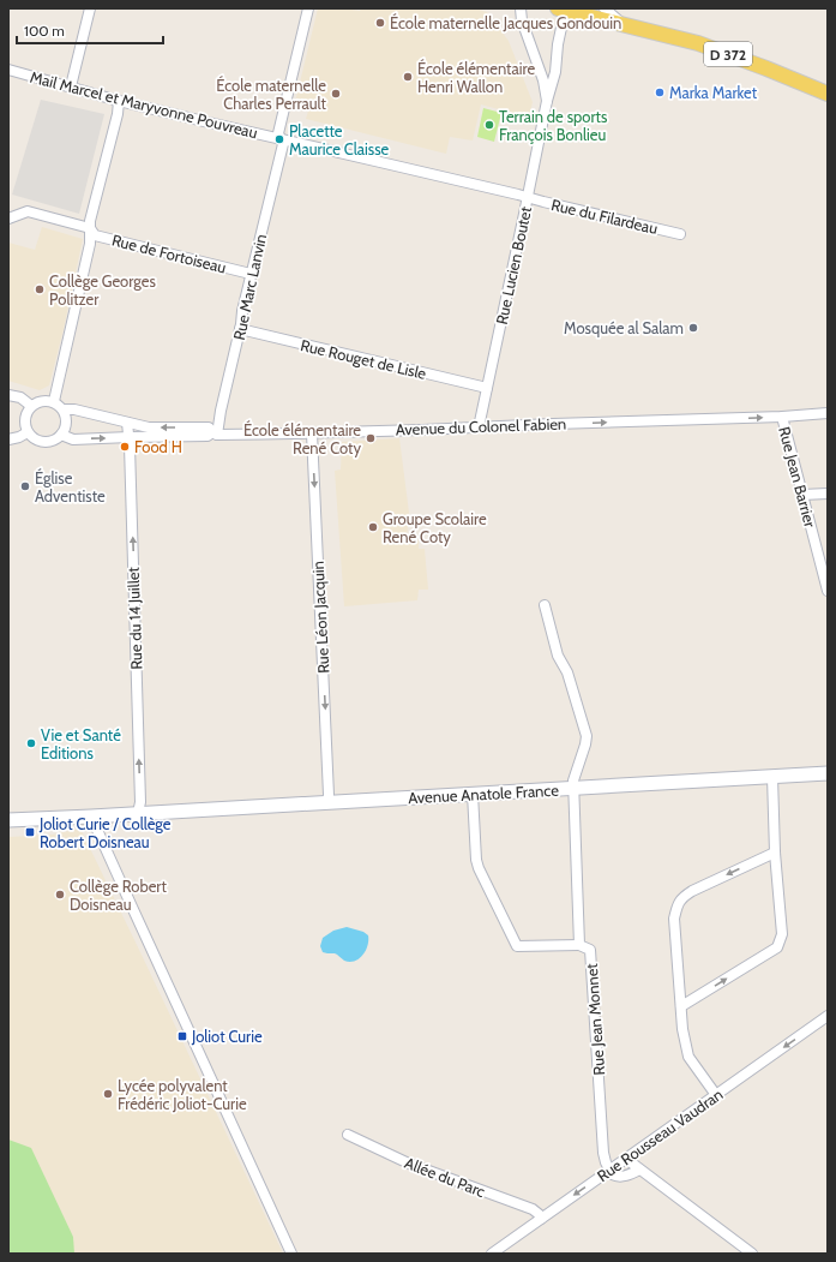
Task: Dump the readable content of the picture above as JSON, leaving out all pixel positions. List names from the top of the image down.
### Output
{
  "streets": {
    "main road": ["D 372", "Avenue Anatole France"],
    "street": [
      "Mail Marcel et Maryvonne Pouvreau",
      "Rue du Filardeau",
      "Rue de Fortoiseau",
      "Rue Lucien Boutet",
      "Rue Marc Lanvin",
      "Rue Rouget de Lisle",
      "Avenue du Colonel Fabien",
      "Rue Jean Barrier",
      "Rue Léon Jacquin",
      "Rue du 14 Juillet",
      "Rue Jean Monnet",
      "Rue Rousseau Vaudran",
      "Allée du Parc"
    ]
  },
  "crossings": [
    ["D 372", "Rue Lucien Boutet"],
    ["Mail Marcel et Maryvonne Pouvreau", "Rue du Filardeau"],
    ["Mail Marcel et Maryvonne Pouvreau", "Rue Lucien Boutet"],
    ["Mail Marcel et Maryvonne Pouvreau", "Rue Marc Lanvin"],
    ["Rue du Filardeau", "Rue Lucien Boutet"],
    ["Rue de Fortoiseau", "Rue Marc Lanvin"],
    ["Rue Lucien Boutet", "Rue Rouget de Lisle"],
    ["Rue Lucien Boutet", "Avenue du Colonel Fabien"],
    ["Rue Marc Lanvin", "Rue Rouget de Lisle"],
    ["Rue Marc Lanvin", "Avenue du Colonel Fabien"],
    ["Avenue du Colonel Fabien", "Rue Jean Barrier"],
    ["Avenue du Colonel Fabien", "Rue Léon Jacquin"],
    ["Avenue du Colonel Fabien", "Rue du 14 Juillet"],
    ["Rue Léon Jacquin", "Avenue Anatole France"],
    ["Rue du 14 Juillet", "Avenue Anatole France"],
    ["Avenue Anatole France", "Rue Jean Monnet"],
    ["Rue Jean Monnet", "Rue Rousseau Vaudran"],
    ["Rue Rousseau Vaudran", "Allée du Parc"]
  ],
  "one_way": [
    "Avenue du Colonel Fabien",
    "Rue Léon Jacquin",
    "Rue du 14 Juillet",
    "Rue Rousseau Vaudran"
  ],
  "places": {
    "other": [
      "École maternelle Jacques Gondouin",
      "École élémentaire Henri Wallon",
      "Marka Market",
      "École maternelle Charles Perrault",
      "Terrain de sports François Bonlieu",
      "Placette Maurice Claisse",
      "Collège Georges Politzer",
      "Mosquée al Salam",
      "École élémentaire René Coty",
      "Food H",
      "Église Adventiste",
      "Groupe Scolaire René Coty",
      "Vie et Santé Editions",
      "Collège Robert Doisneau",
      "Lycée polyvalent Frédéric Joliot-Curie"
    ],
    "transit": ["Joliot Curie / Collège Robert Doisneau", "Joliot Curie"]
  },
  "scale_bar": "100 m"
}
